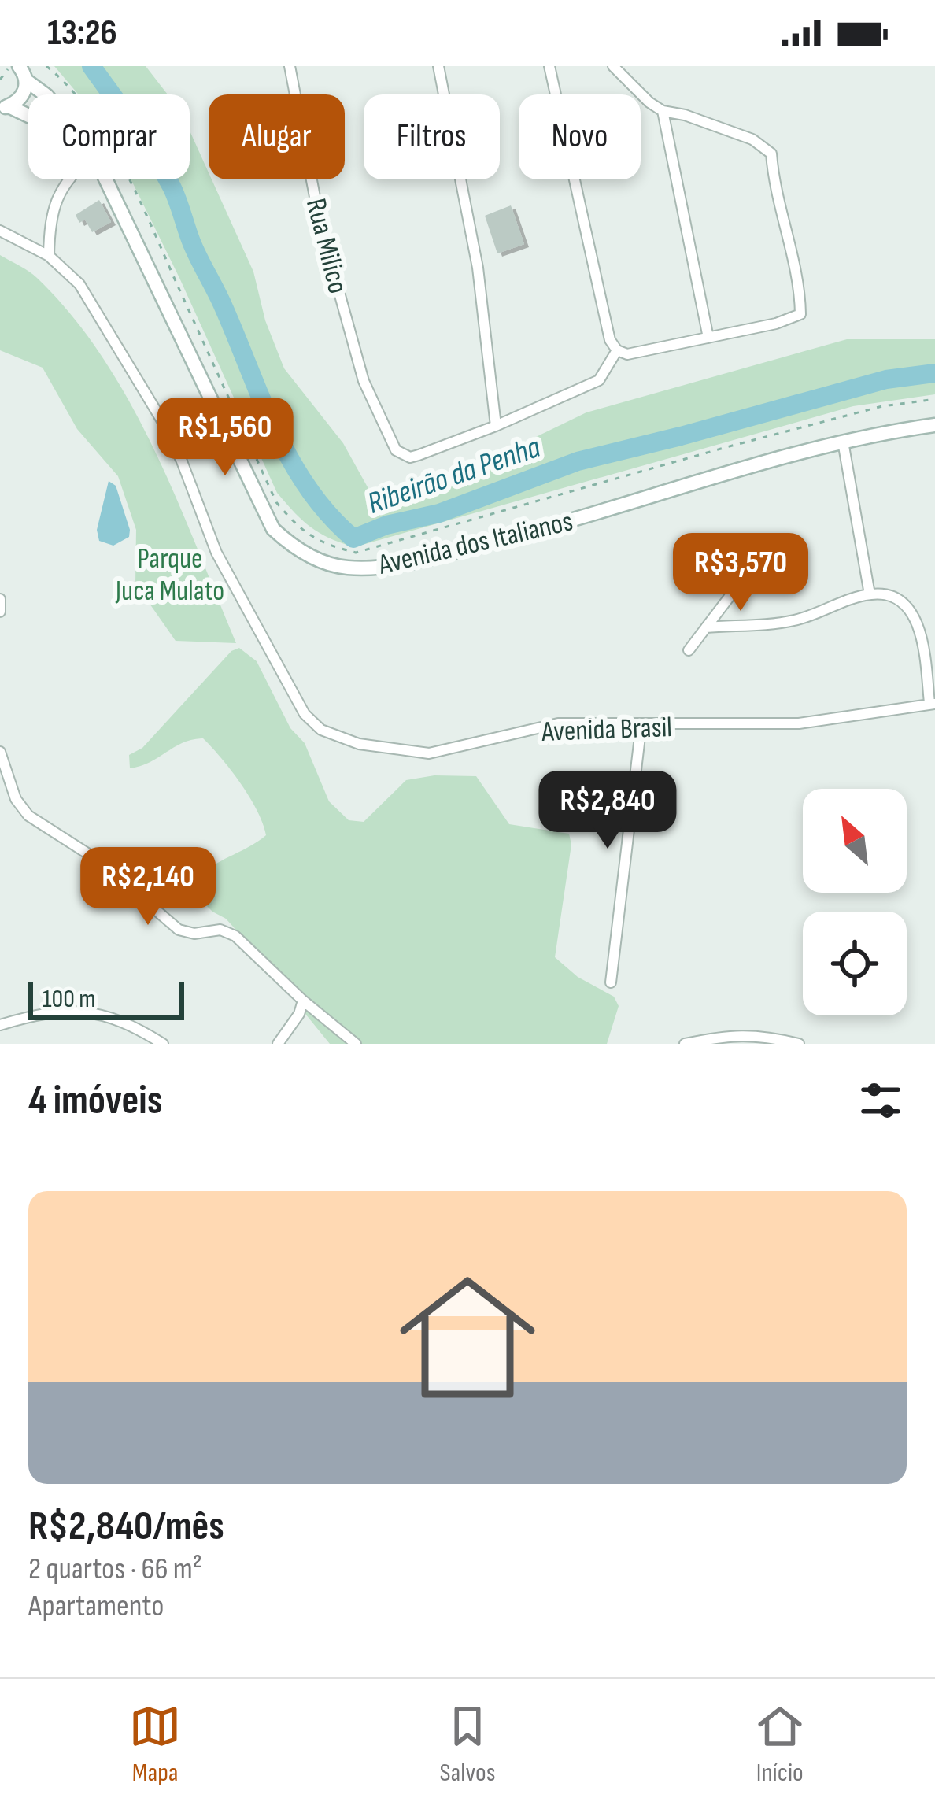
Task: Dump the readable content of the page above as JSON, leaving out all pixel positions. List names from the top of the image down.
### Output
{
  "streets": {
    "main road": ["Avenida dos Italianos"],
    "street": ["Rua Milico", "Avenida Brasil"]
  },
  "water": ["Ribeirão da Penha"],
  "parks": ["Parque Juca Mulato"],
  "scale_bar": "100 m",
  "north": "top left",
  "page": {
    "status": "13:26",
    "chip": [
      "Comprar",
      "Alugar",
      "Filtros",
      "Novo"
    ],
    "price": [
      "R$1,560",
      "R$3,570",
      "R$2,840",
      "R$2,140"
    ],
    "scale": "100 m",
    "heading": "4 imóveis",
    "list": [
      {
        "name": "R$2,840/mês",
        "note": "2 quartos · 66 m² · Apartamento"
      }
    ],
    "tabs": ["Mapa", "Salvos", "Início"]
  }
}
